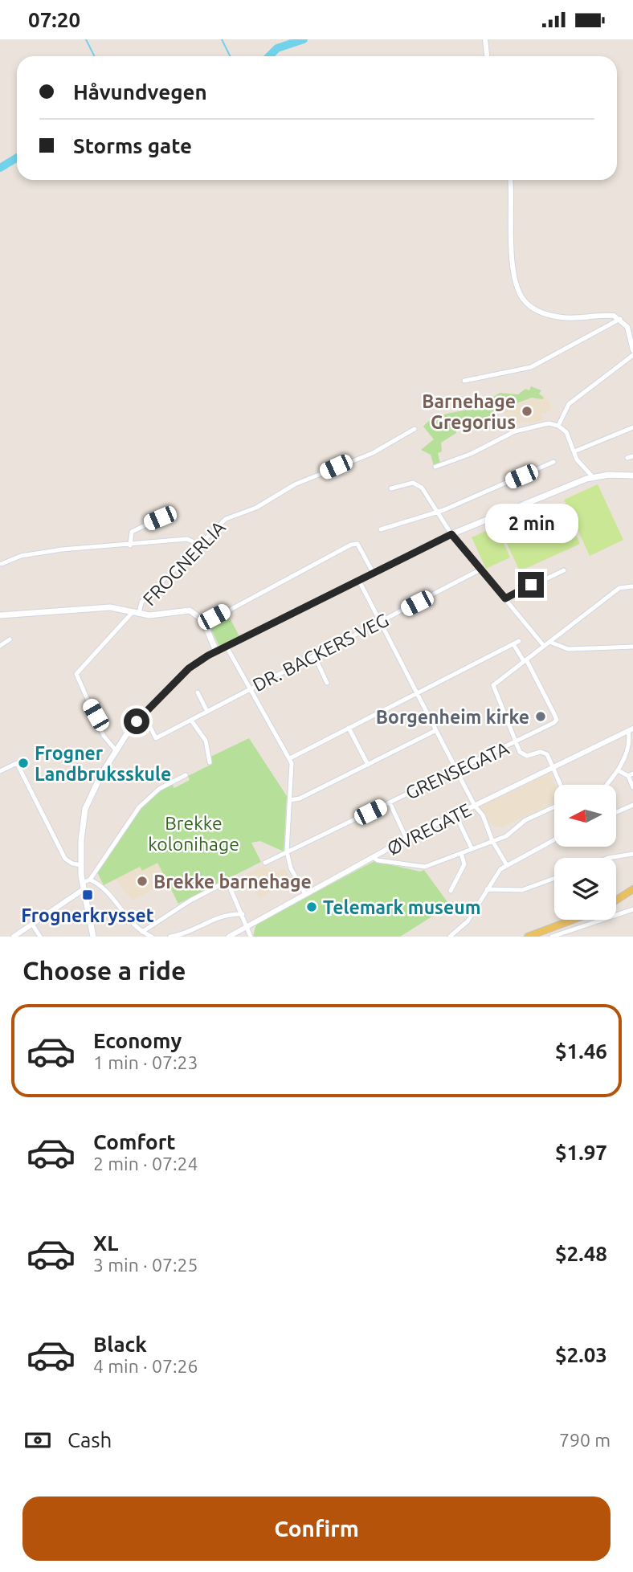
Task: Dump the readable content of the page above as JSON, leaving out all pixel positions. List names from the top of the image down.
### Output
{
  "streets": {
    "street": [
      "FROGNERLIA",
      "DR. BACKERS VEG",
      "GRENSEGATA",
      "ØVREGATE"
    ]
  },
  "parks": ["Brekke kolonihage"],
  "places": {
    "other": [
      "Barnehage Gregorius",
      "Borgenheim kirke",
      "Frogner Landbruksskule",
      "Brekke barnehage",
      "Telemark museum"
    ],
    "transit": ["Frognerkrysset"]
  },
  "north": "left",
  "page": {
    "status": "07:20",
    "banner": ["Håvundvegen", "Storms gate"],
    "bubble": "2 min",
    "heading": "Choose a ride",
    "list": [
      {
        "name": "Economy",
        "note": "1 min · 07:23",
        "value": "$1.46"
      },
      {
        "name": "Comfort",
        "note": "2 min · 07:24",
        "value": "$1.97"
      },
      {
        "name": "XL",
        "note": "3 min · 07:25",
        "value": "$2.48"
      },
      {
        "name": "Black",
        "note": "4 min · 07:26",
        "value": "$2.03"
      }
    ],
    "pay": ["Cash", "790 m"],
    "buttons": "Confirm"
  }
}
